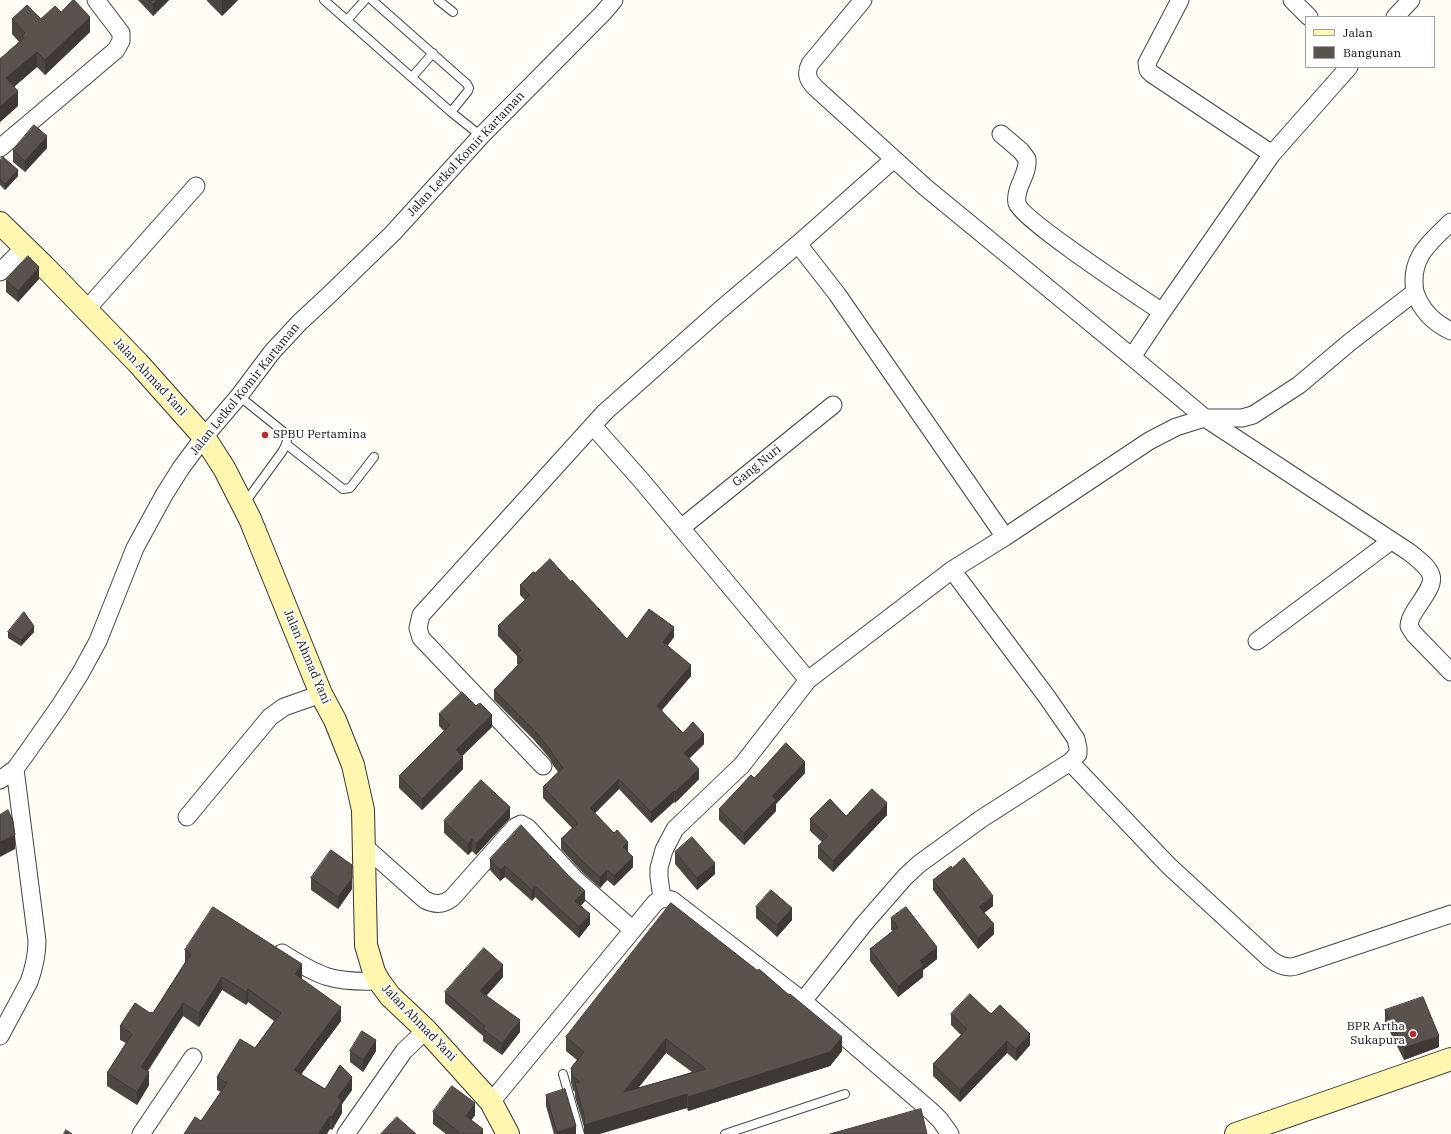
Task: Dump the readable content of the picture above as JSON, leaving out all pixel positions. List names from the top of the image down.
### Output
{
  "streets": {
    "street": ["Jalan Letkol Komir Kartaman", "Jalan Ahmad Yani", "Gang Nuri"]
  },
  "crossings": [
    ["Jalan Letkol Komir Kartaman", "Jalan Ahmad Yani"]
  ],
  "places": ["SPBU Pertamina", "BPR Artha Sukapura"],
  "legend": ["Jalan", "Bangunan"]
}
